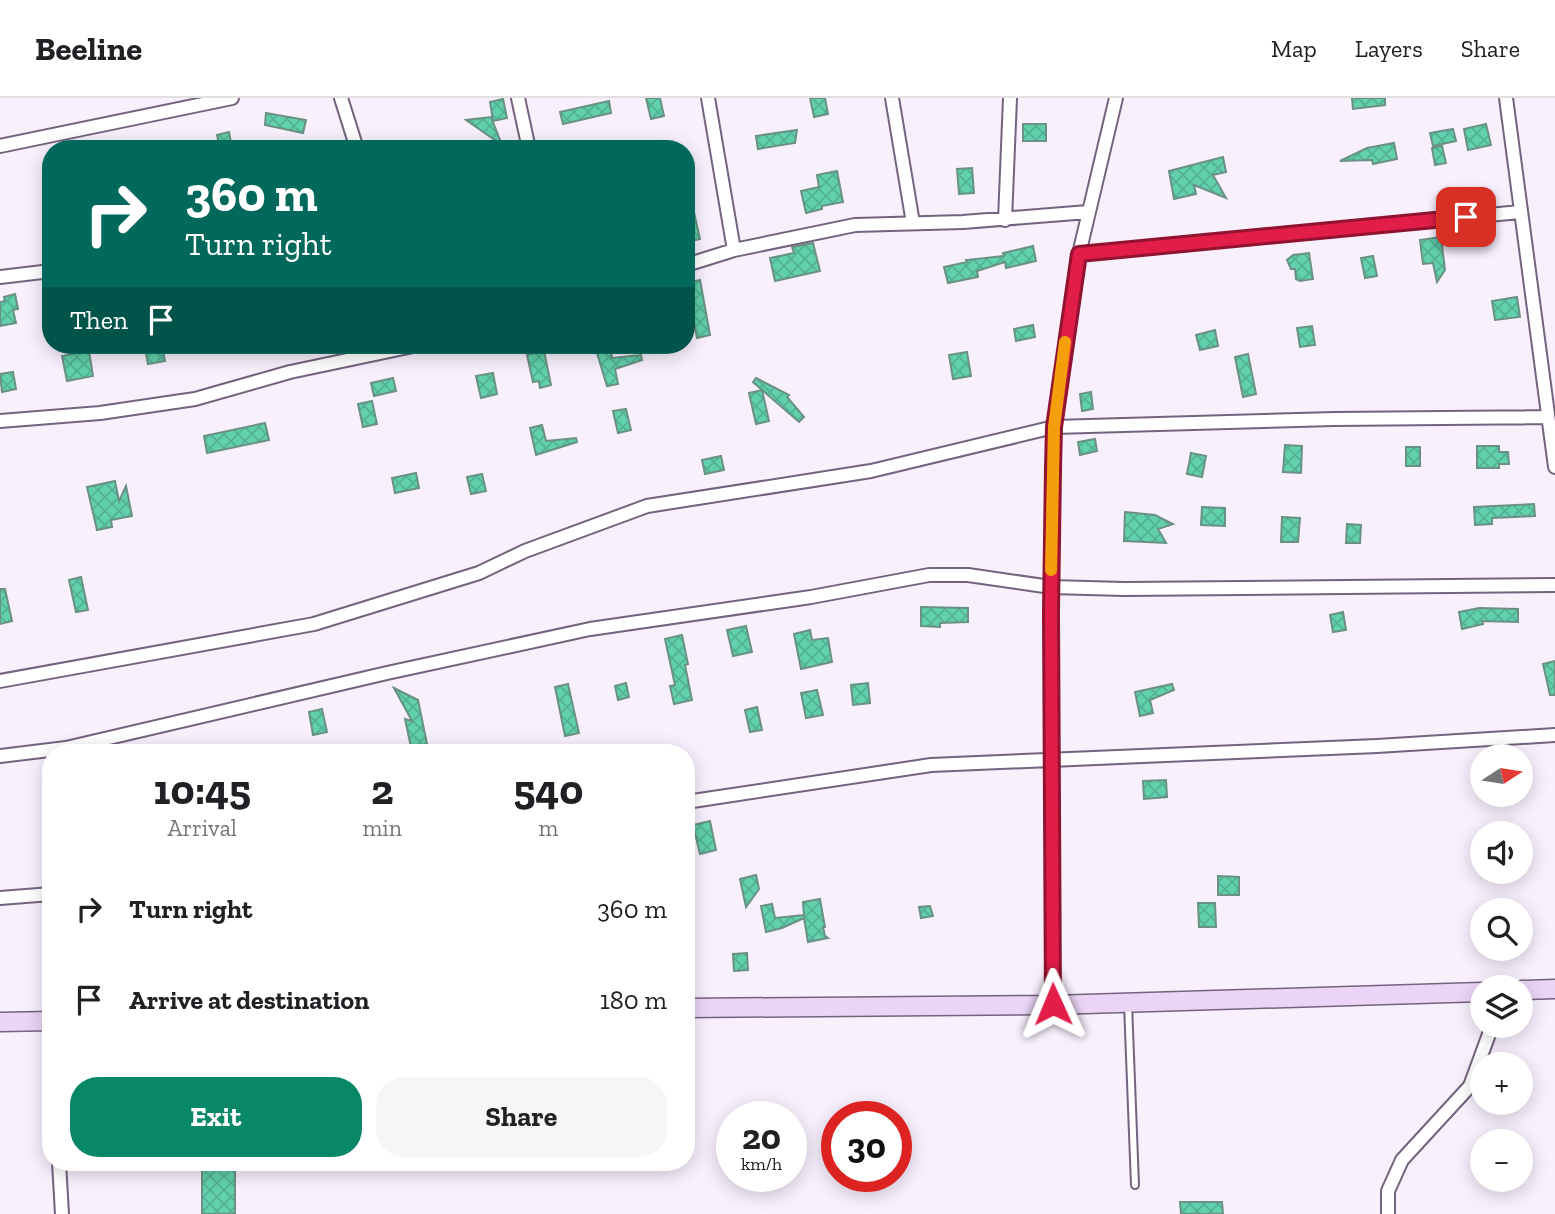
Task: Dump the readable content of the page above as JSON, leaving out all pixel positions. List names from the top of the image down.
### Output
{
  "north": "right",
  "page": {
    "header": "Beeline",
    "nav": ["Map", "Layers", "Share"],
    "turn": ["360 m", "Turn right"],
    "then": "Then",
    "map_buttons": ["+", "−"],
    "eta": [
      "10:45",
      "Arrival",
      "2",
      "min",
      "540",
      "m"
    ],
    "list": [
      {
        "name": "Turn right",
        "value": "360 m"
      },
      {
        "name": "Arrive at destination",
        "value": "180 m"
      }
    ],
    "buttons": ["Exit", "Share"],
    "speed": "20 km/h",
    "limit": "30"
  }
}
